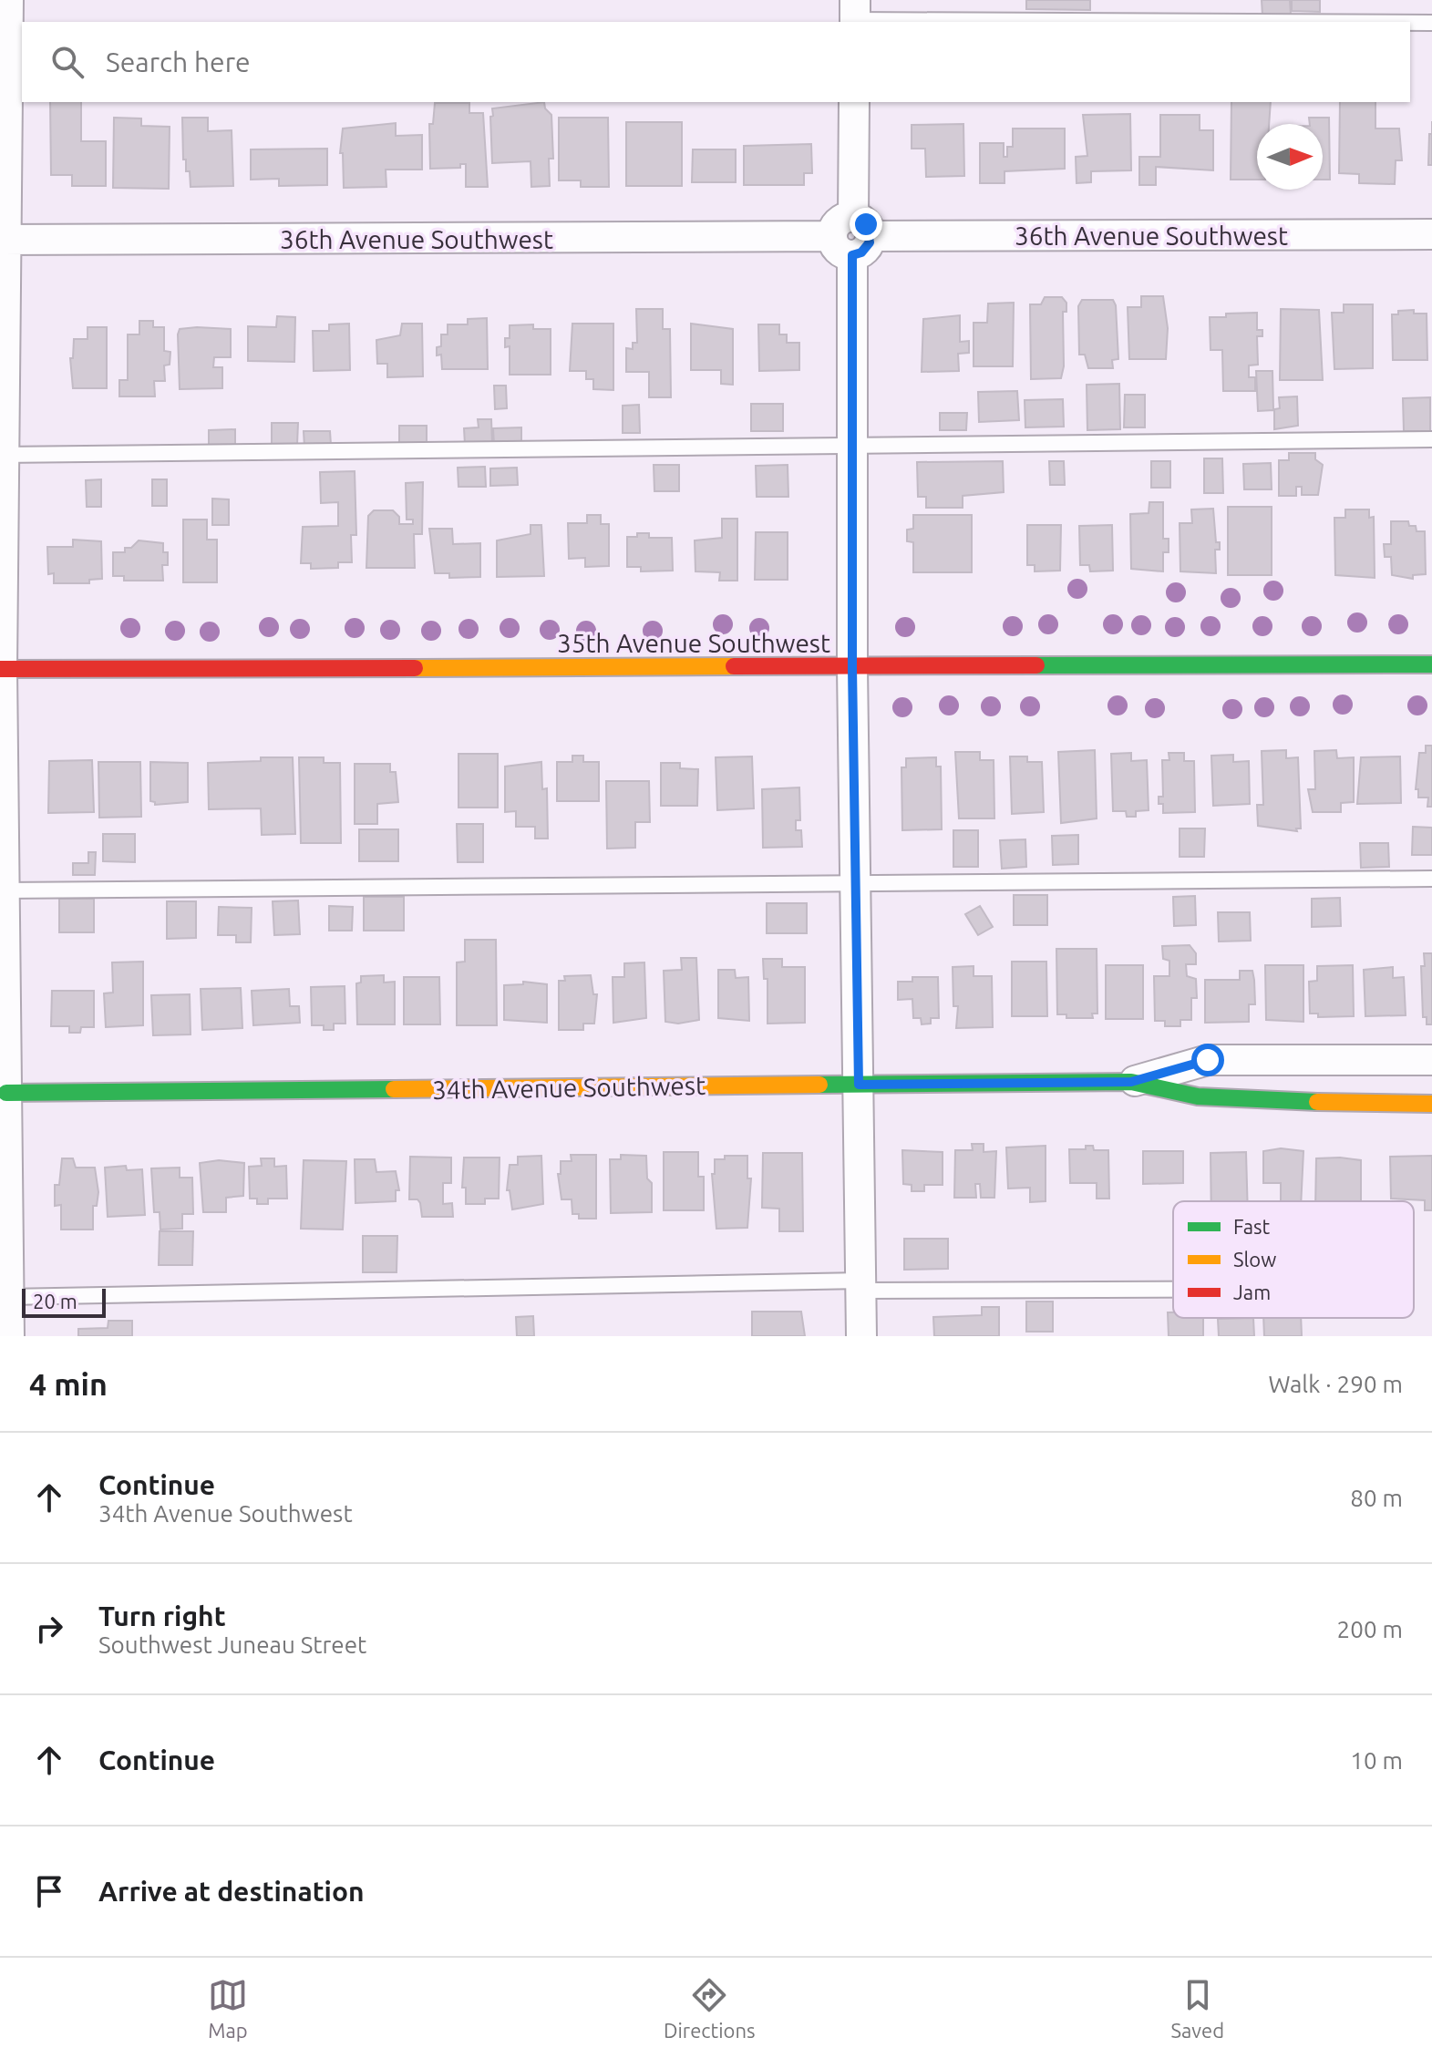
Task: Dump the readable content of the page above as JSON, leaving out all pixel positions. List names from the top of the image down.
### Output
{
  "streets": {
    "main road": ["35th Avenue Southwest", "34th Avenue Southwest"],
    "street": ["36th Avenue Southwest"]
  },
  "legend": ["Fast", "Slow", "Jam"],
  "scale_bar": "20 m",
  "north": "right",
  "page": {
    "search": "Search here",
    "scale": "20 m",
    "heading": ["4 min", "Walk · 290 m"],
    "list": [
      ["Continue", "34th Avenue Southwest", "80 m"],
      ["Turn right", "Southwest Juneau Street", "200 m"],
      ["Continue", "10 m"],
      "Arrive at destination"
    ],
    "nav": ["Map", "Directions", "Saved"]
  }
}
